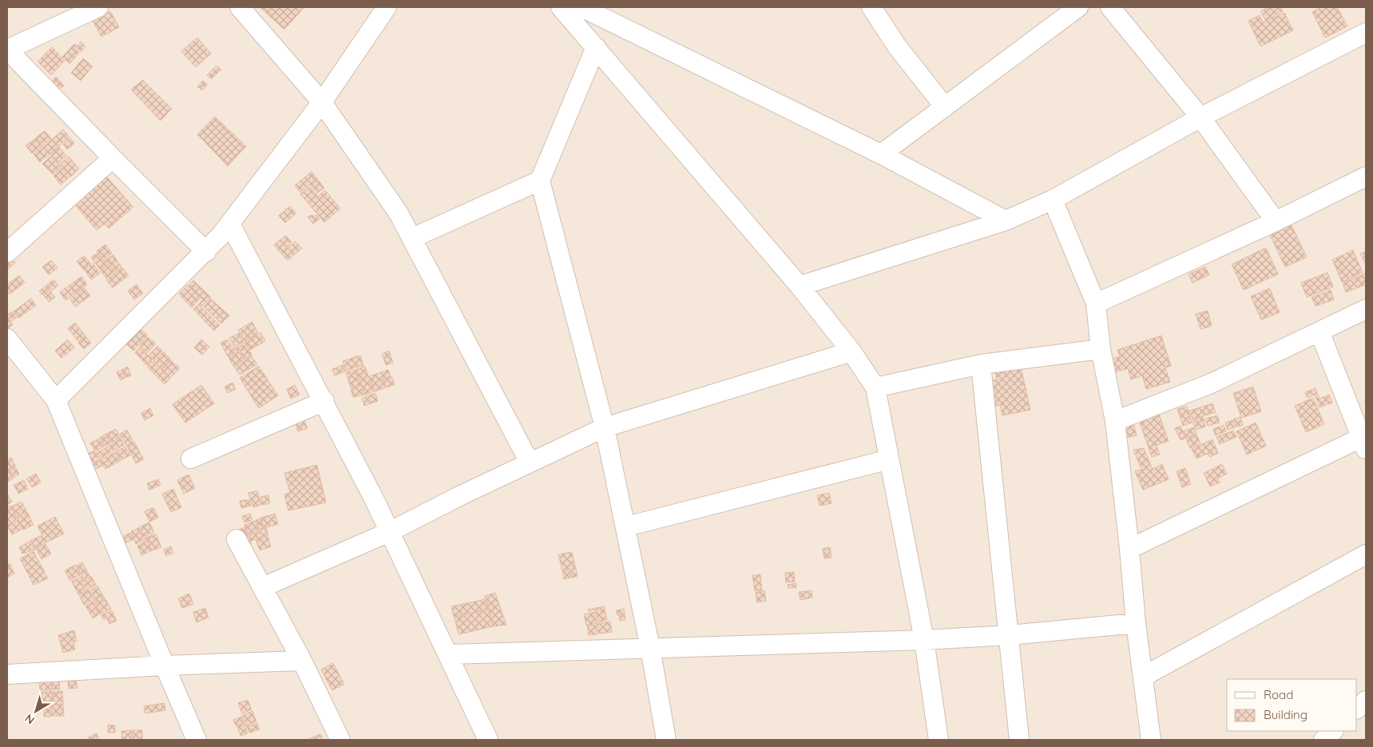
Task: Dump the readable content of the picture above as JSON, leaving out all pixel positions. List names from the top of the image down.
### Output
{
  "legend": ["Road", "Building"],
  "north": "bottom left"
}
